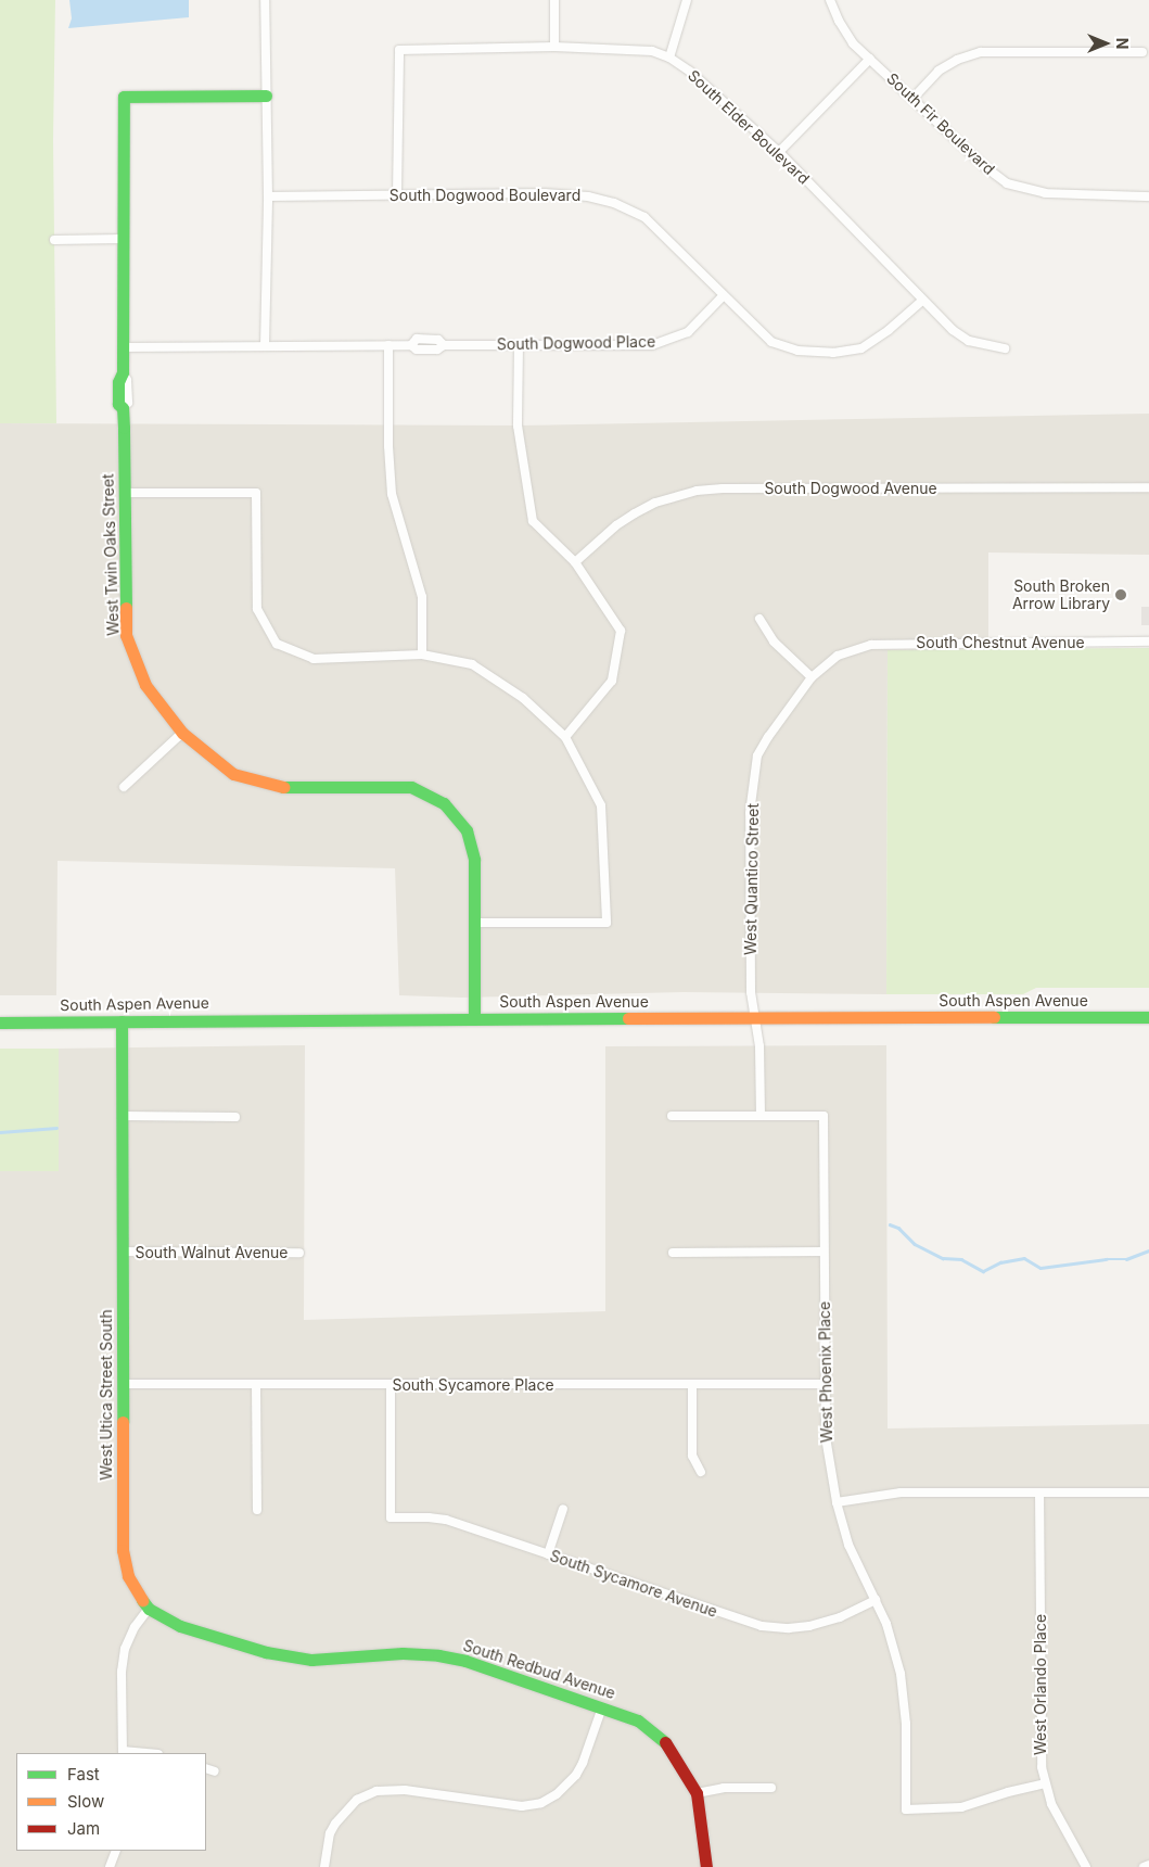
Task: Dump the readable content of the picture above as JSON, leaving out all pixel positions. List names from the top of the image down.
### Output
{
  "streets": {
    "street": [
      "South Fir Boulevard",
      "South Elder Boulevard",
      "South Dogwood Boulevard",
      "South Dogwood Place",
      "South Dogwood Avenue",
      "West Twin Oaks Street",
      "South Chestnut Avenue",
      "West Quantico Street",
      "South Aspen Avenue",
      "South Walnut Avenue",
      "West Phoenix Place",
      "South Sycamore Place",
      "West Utica Street South",
      "South Sycamore Avenue",
      "South Redbud Avenue",
      "West Orlando Place"
    ]
  },
  "crossings": [
    ["South Elder Boulevard", "South Dogwood Boulevard"],
    ["South Dogwood Boulevard", "South Dogwood Place"],
    ["South Dogwood Place", "West Twin Oaks Street"],
    ["West Twin Oaks Street", "South Aspen Avenue"],
    ["South Chestnut Avenue", "West Quantico Street"],
    ["West Quantico Street", "South Aspen Avenue"],
    ["West Quantico Street", "West Phoenix Place"],
    ["South Aspen Avenue", "West Utica Street South"],
    ["South Walnut Avenue", "West Utica Street South"],
    ["West Phoenix Place", "South Sycamore Place"],
    ["West Phoenix Place", "South Sycamore Avenue"],
    ["West Phoenix Place", "West Orlando Place"],
    ["South Sycamore Place", "West Utica Street South"],
    ["South Sycamore Place", "South Sycamore Avenue"],
    ["West Utica Street South", "South Redbud Avenue"]
  ],
  "places": ["South Broken Arrow Library"],
  "legend": ["Fast", "Slow", "Jam"],
  "north": "right"
}
